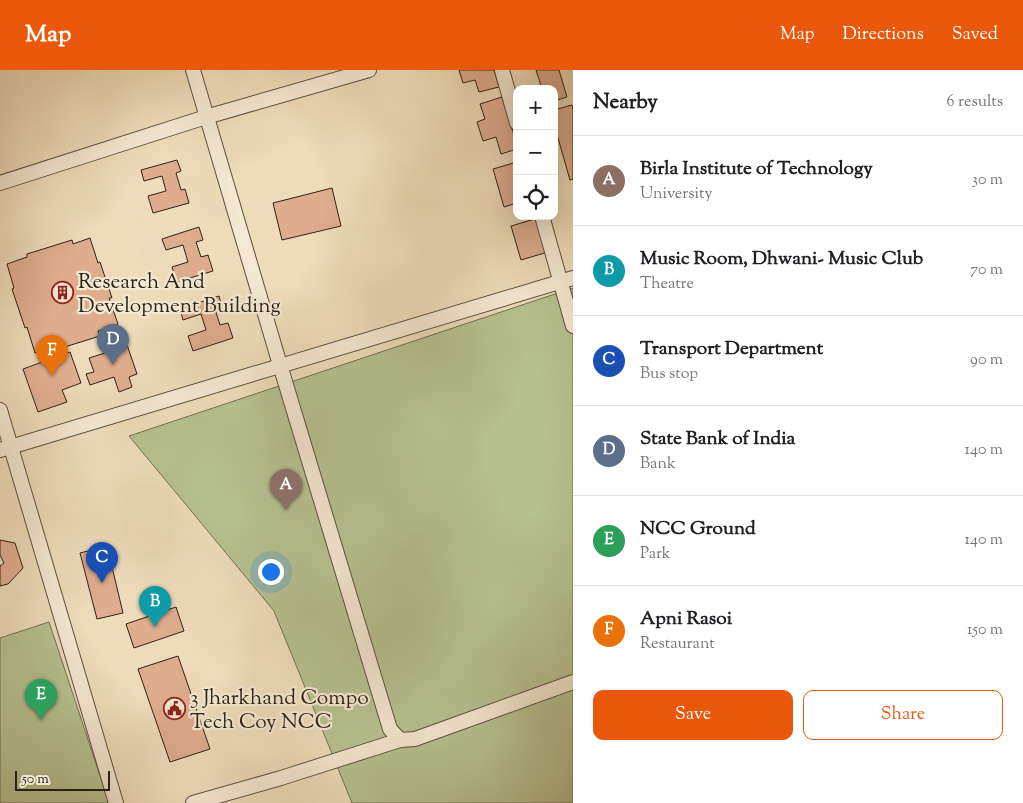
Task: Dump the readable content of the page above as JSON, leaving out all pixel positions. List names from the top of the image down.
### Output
{
  "places": {
    "building": ["Research And Development Building"],
    "public building": ["3 Jharkhand Compo Tech Coy NCC"]
  },
  "scale_bar": "50 m",
  "page": {
    "header": "Map",
    "nav": ["Map", "Directions", "Saved"],
    "heading": ["Nearby", "6 results"],
    "map_buttons": ["+", "−"],
    "list": [
      {
        "mark": "A",
        "name": "Birla Institute of Technology",
        "note": "University",
        "value": "30 m"
      },
      {
        "mark": "B",
        "name": "Music Room, Dhwani- Music Club",
        "note": "Theatre",
        "value": "70 m"
      },
      {
        "mark": "C",
        "name": "Transport Department",
        "note": "Bus stop",
        "value": "90 m"
      },
      {
        "mark": "D",
        "name": "State Bank of India",
        "note": "Bank",
        "value": "140 m"
      },
      {
        "mark": "E",
        "name": "NCC Ground",
        "note": "Park",
        "value": "140 m"
      },
      {
        "mark": "F",
        "name": "Apni Rasoi",
        "note": "Restaurant",
        "value": "150 m"
      }
    ],
    "pins": [
      "D",
      "F",
      "A",
      "C",
      "B",
      "E"
    ],
    "buttons": ["Save", "Share"],
    "scale": "50 m"
  }
}
